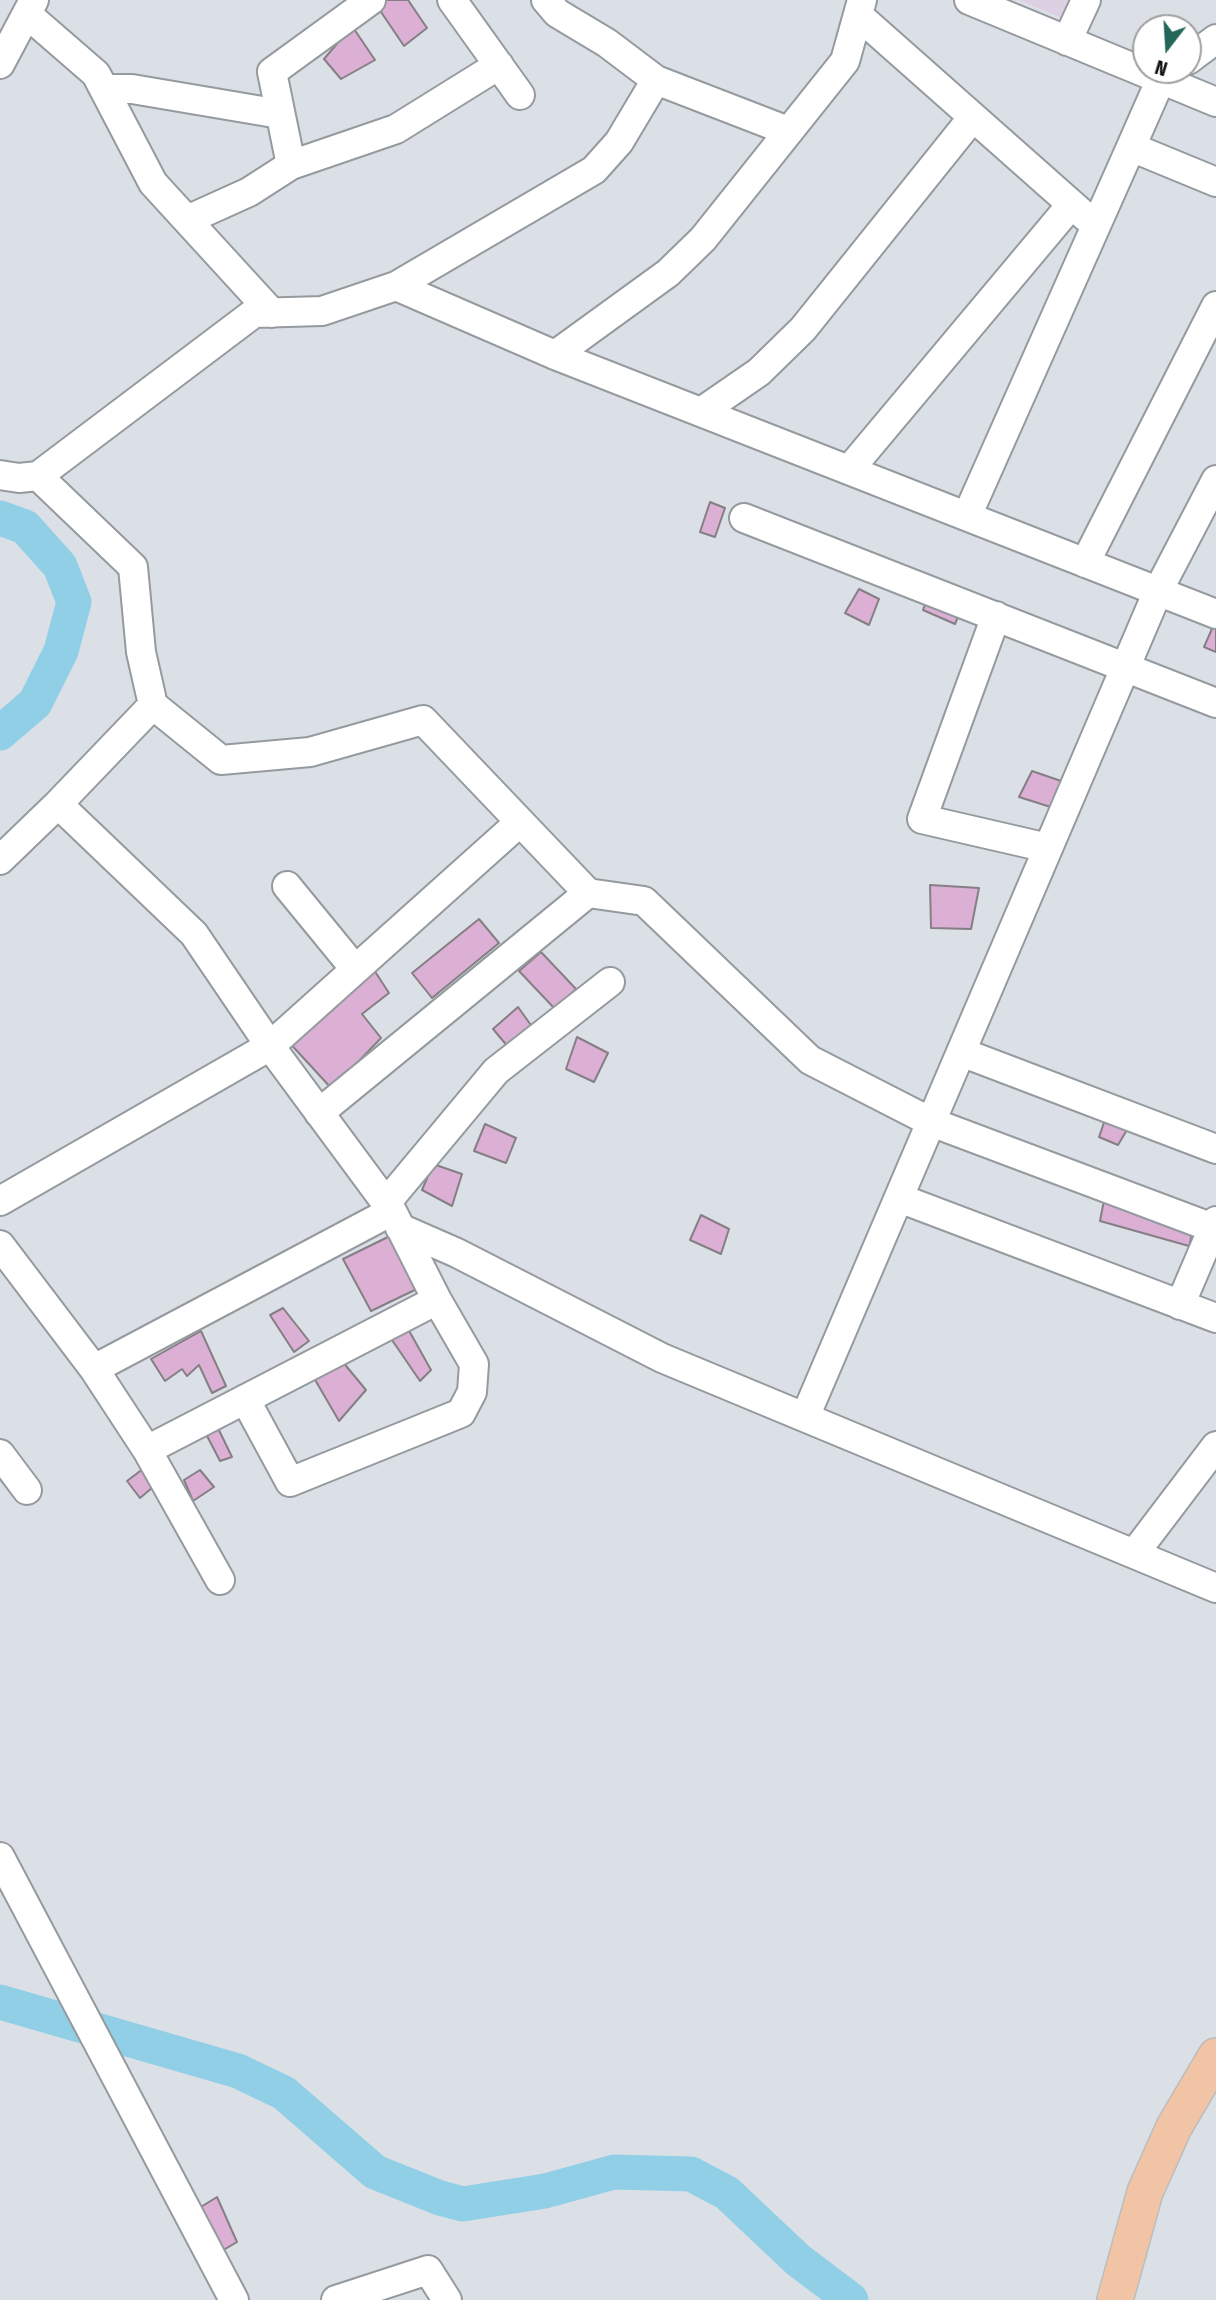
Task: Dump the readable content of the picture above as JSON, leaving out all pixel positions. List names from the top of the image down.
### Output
{
  "north": "bottom"
}
